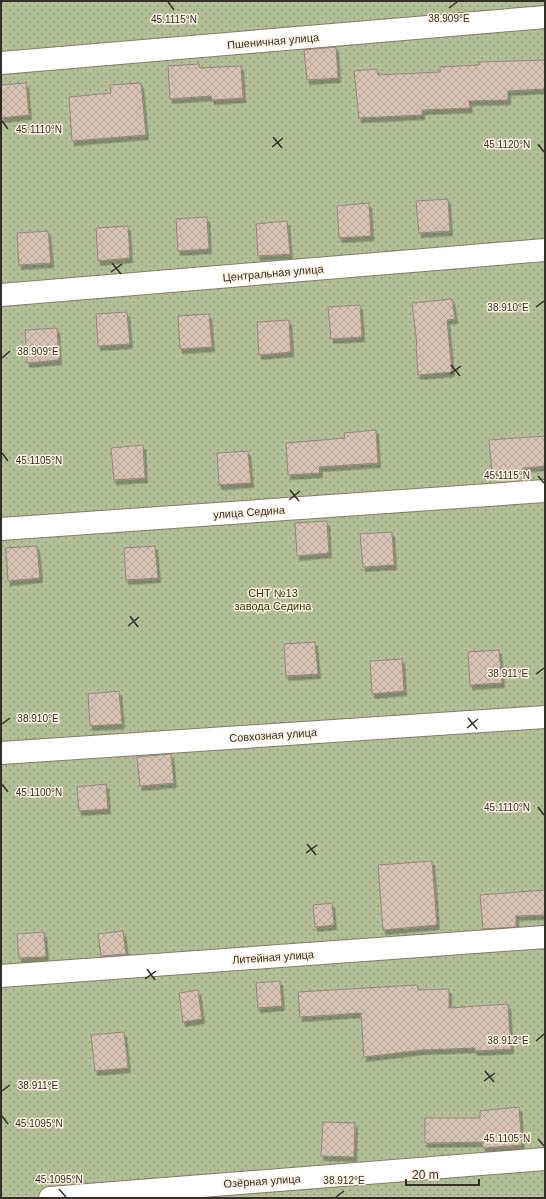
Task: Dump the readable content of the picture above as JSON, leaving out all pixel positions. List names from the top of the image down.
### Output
{
  "streets": {
    "street": [
      "Пшеничная улица",
      "Центральная улица",
      "улица Седина",
      "Совхозная улица",
      "Литейная улица",
      "Озёрная улица"
    ]
  },
  "parks": ["СНТ №13 завода Седина"],
  "scale_bar": "20 m",
  "coordinates": [
    "38.909°E",
    "45.1115°N",
    "45.1110°N",
    "45.1120°N",
    "38.910°E",
    "45.1105°N",
    "38.911°E",
    "45.1100°N",
    "38.912°E",
    "45.1095°N"
  ]
}
